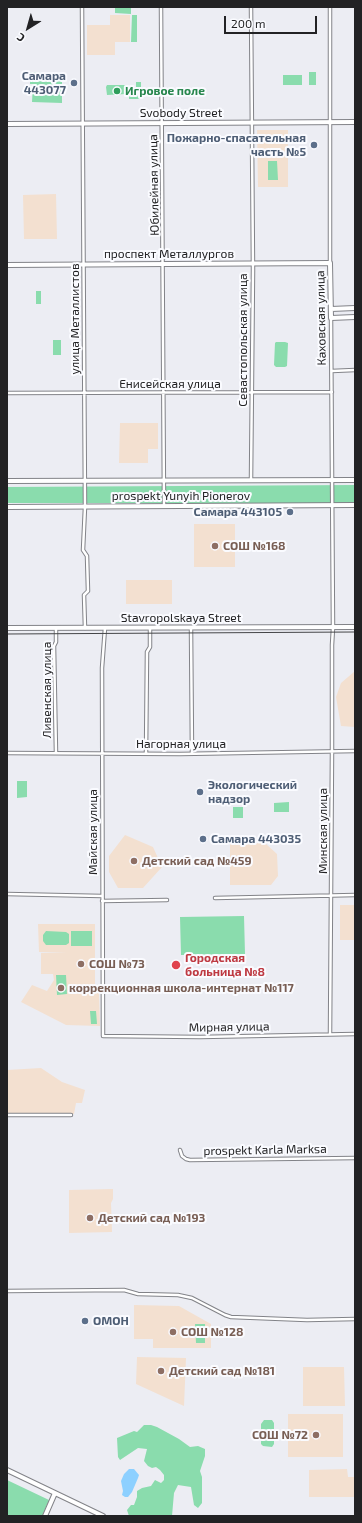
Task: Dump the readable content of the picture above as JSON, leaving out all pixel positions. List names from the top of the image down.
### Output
{
  "streets": {
    "street": [
      "Svobody Street",
      "Юбилейная улица",
      "проспект Металлургов",
      "Каховская улица",
      "улица Металлистов",
      "Севастопольская улица",
      "Енисейская улица",
      "prospekt Yunyih Pionerov",
      "Stavropolskaya Street",
      "Ливенская улица",
      "Нагорная улица",
      "Минская улица",
      "Майская улица",
      "Мирная улица",
      "prospekt Karla Marksa"
    ]
  },
  "crossings": [
    ["Svobody Street", "Юбилейная улица"],
    ["Svobody Street", "Каховская улица"],
    ["Svobody Street", "улица Металлистов"],
    ["Svobody Street", "Севастопольская улица"],
    ["Юбилейная улица", "проспект Металлургов"],
    ["Юбилейная улица", "Енисейская улица"],
    ["Юбилейная улица", "prospekt Yunyih Pionerov"],
    ["проспект Металлургов", "Каховская улица"],
    ["проспект Металлургов", "улица Металлистов"],
    ["проспект Металлургов", "Севастопольская улица"],
    ["Каховская улица", "Енисейская улица"],
    ["Каховская улица", "prospekt Yunyih Pionerov"],
    ["Каховская улица", "Stavropolskaya Street"],
    ["Каховская улица", "Минская улица"],
    ["улица Металлистов", "Енисейская улица"],
    ["улица Металлистов", "prospekt Yunyih Pionerov"],
    ["улица Металлистов", "Stavropolskaya Street"],
    ["Севастопольская улица", "Енисейская улица"],
    ["Севастопольская улица", "prospekt Yunyih Pionerov"],
    ["Stavropolskaya Street", "Ливенская улица"],
    ["Stavropolskaya Street", "Минская улица"],
    ["Stavropolskaya Street", "Майская улица"],
    ["Ливенская улица", "Нагорная улица"],
    ["Нагорная улица", "Минская улица"],
    ["Нагорная улица", "Майская улица"],
    ["Минская улица", "Мирная улица"],
    ["Майская улица", "Мирная улица"]
  ],
  "places": [
    "Самара 443077",
    "Игровое поле",
    "Пожарно-спасательная часть №5",
    "Самара 443105",
    "СОШ №168",
    "Экологический надзор",
    "Самара 443035",
    "Детский сад №459",
    "СОШ №73",
    "Городская больница №8",
    "коррекционная школа-интернат №117",
    "Детский сад №193",
    "ОМОН",
    "СОШ №128",
    "Детский сад №181",
    "СОШ №72"
  ],
  "scale_bar": "200 m",
  "north": "bottom left"
}
